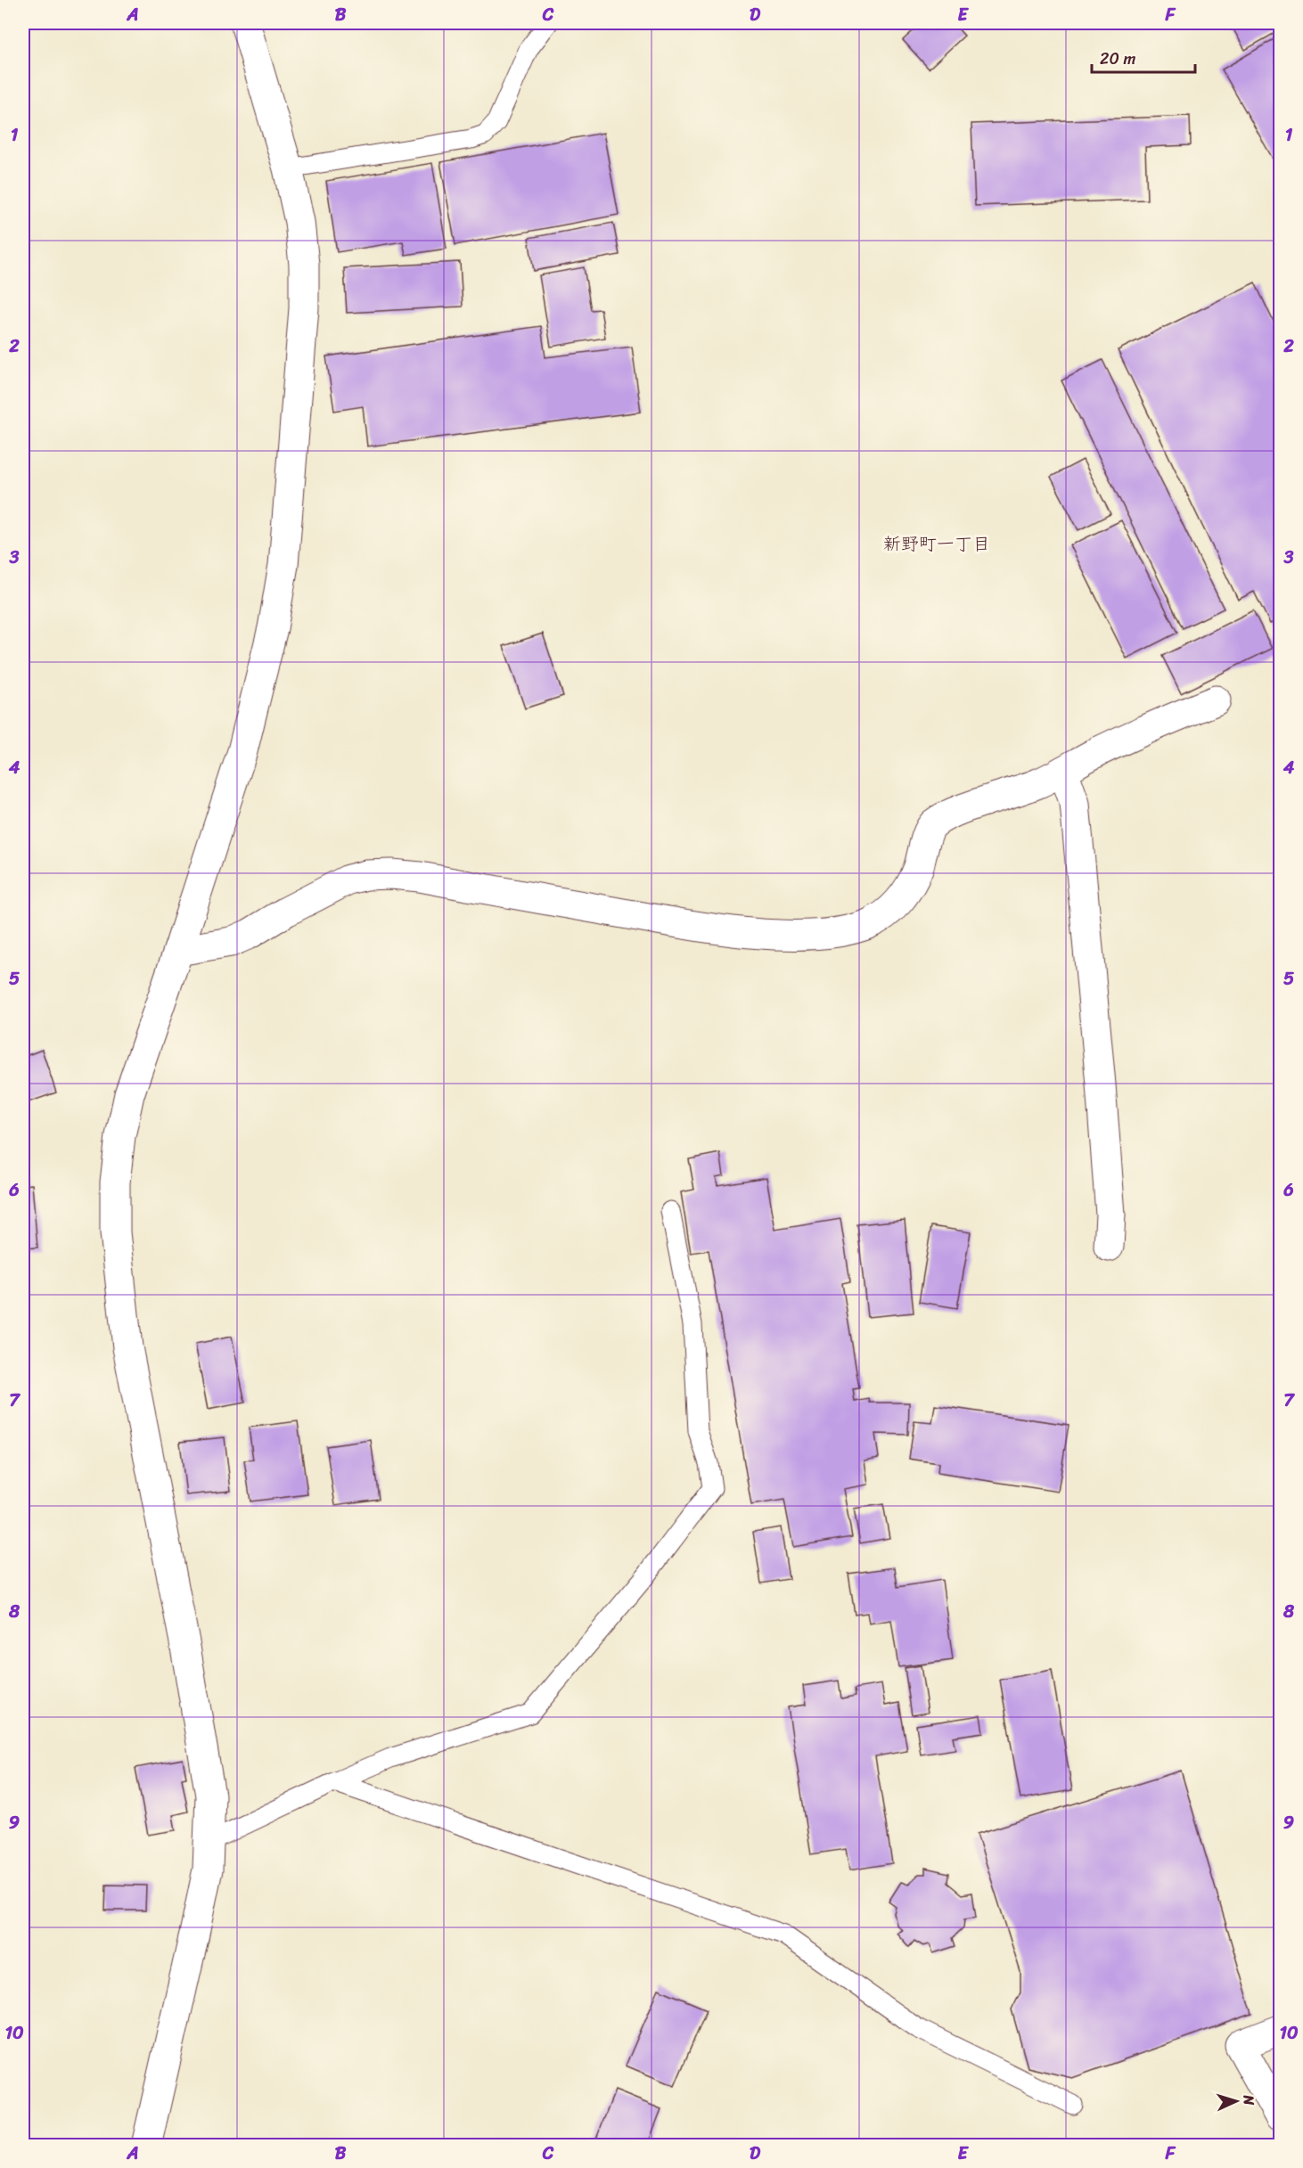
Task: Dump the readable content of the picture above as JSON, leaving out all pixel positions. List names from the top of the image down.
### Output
{
  "districts": ["新野町一丁目"],
  "scale_bar": "20 m",
  "north": "right",
  "grid": {
    "columns": [
      "A",
      "B",
      "C",
      "D",
      "E",
      "F"
    ],
    "rows": [
      "1",
      "2",
      "3",
      "4",
      "5",
      "6",
      "7",
      "8",
      "9",
      "10"
    ]
  }
}
